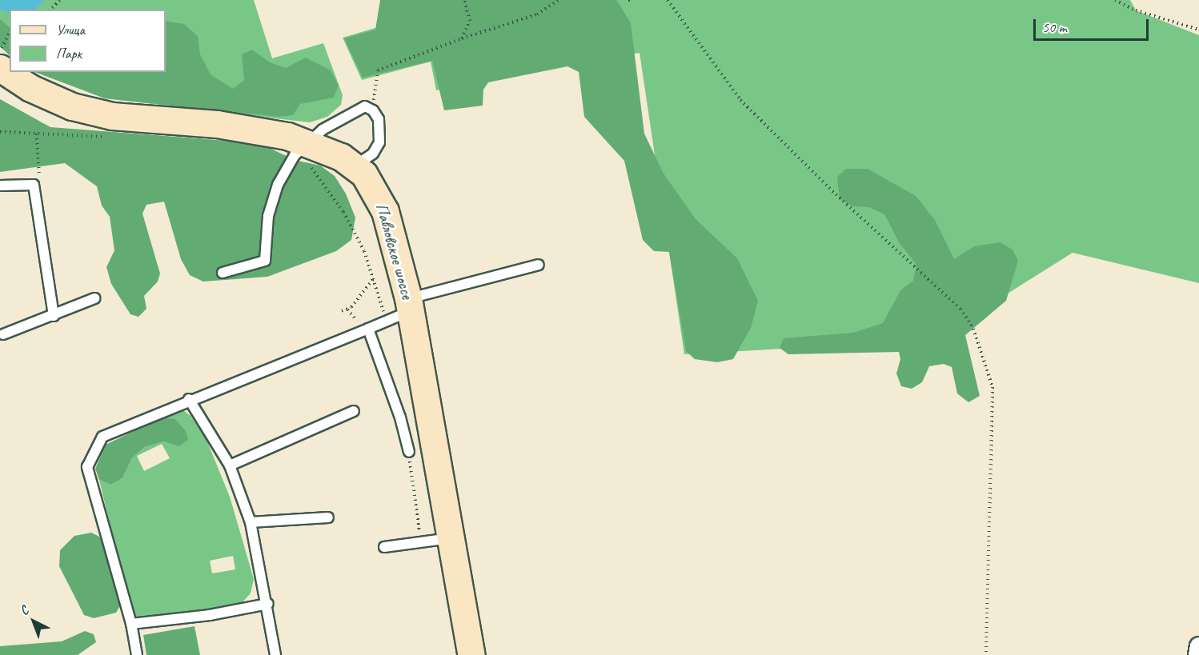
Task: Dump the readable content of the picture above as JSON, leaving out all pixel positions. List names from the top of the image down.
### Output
{
  "streets": {
    "main road": ["Павловское шоссе"]
  },
  "legend": ["Улица", "Парк"],
  "scale_bar": "50 m",
  "north": "top left"
}
